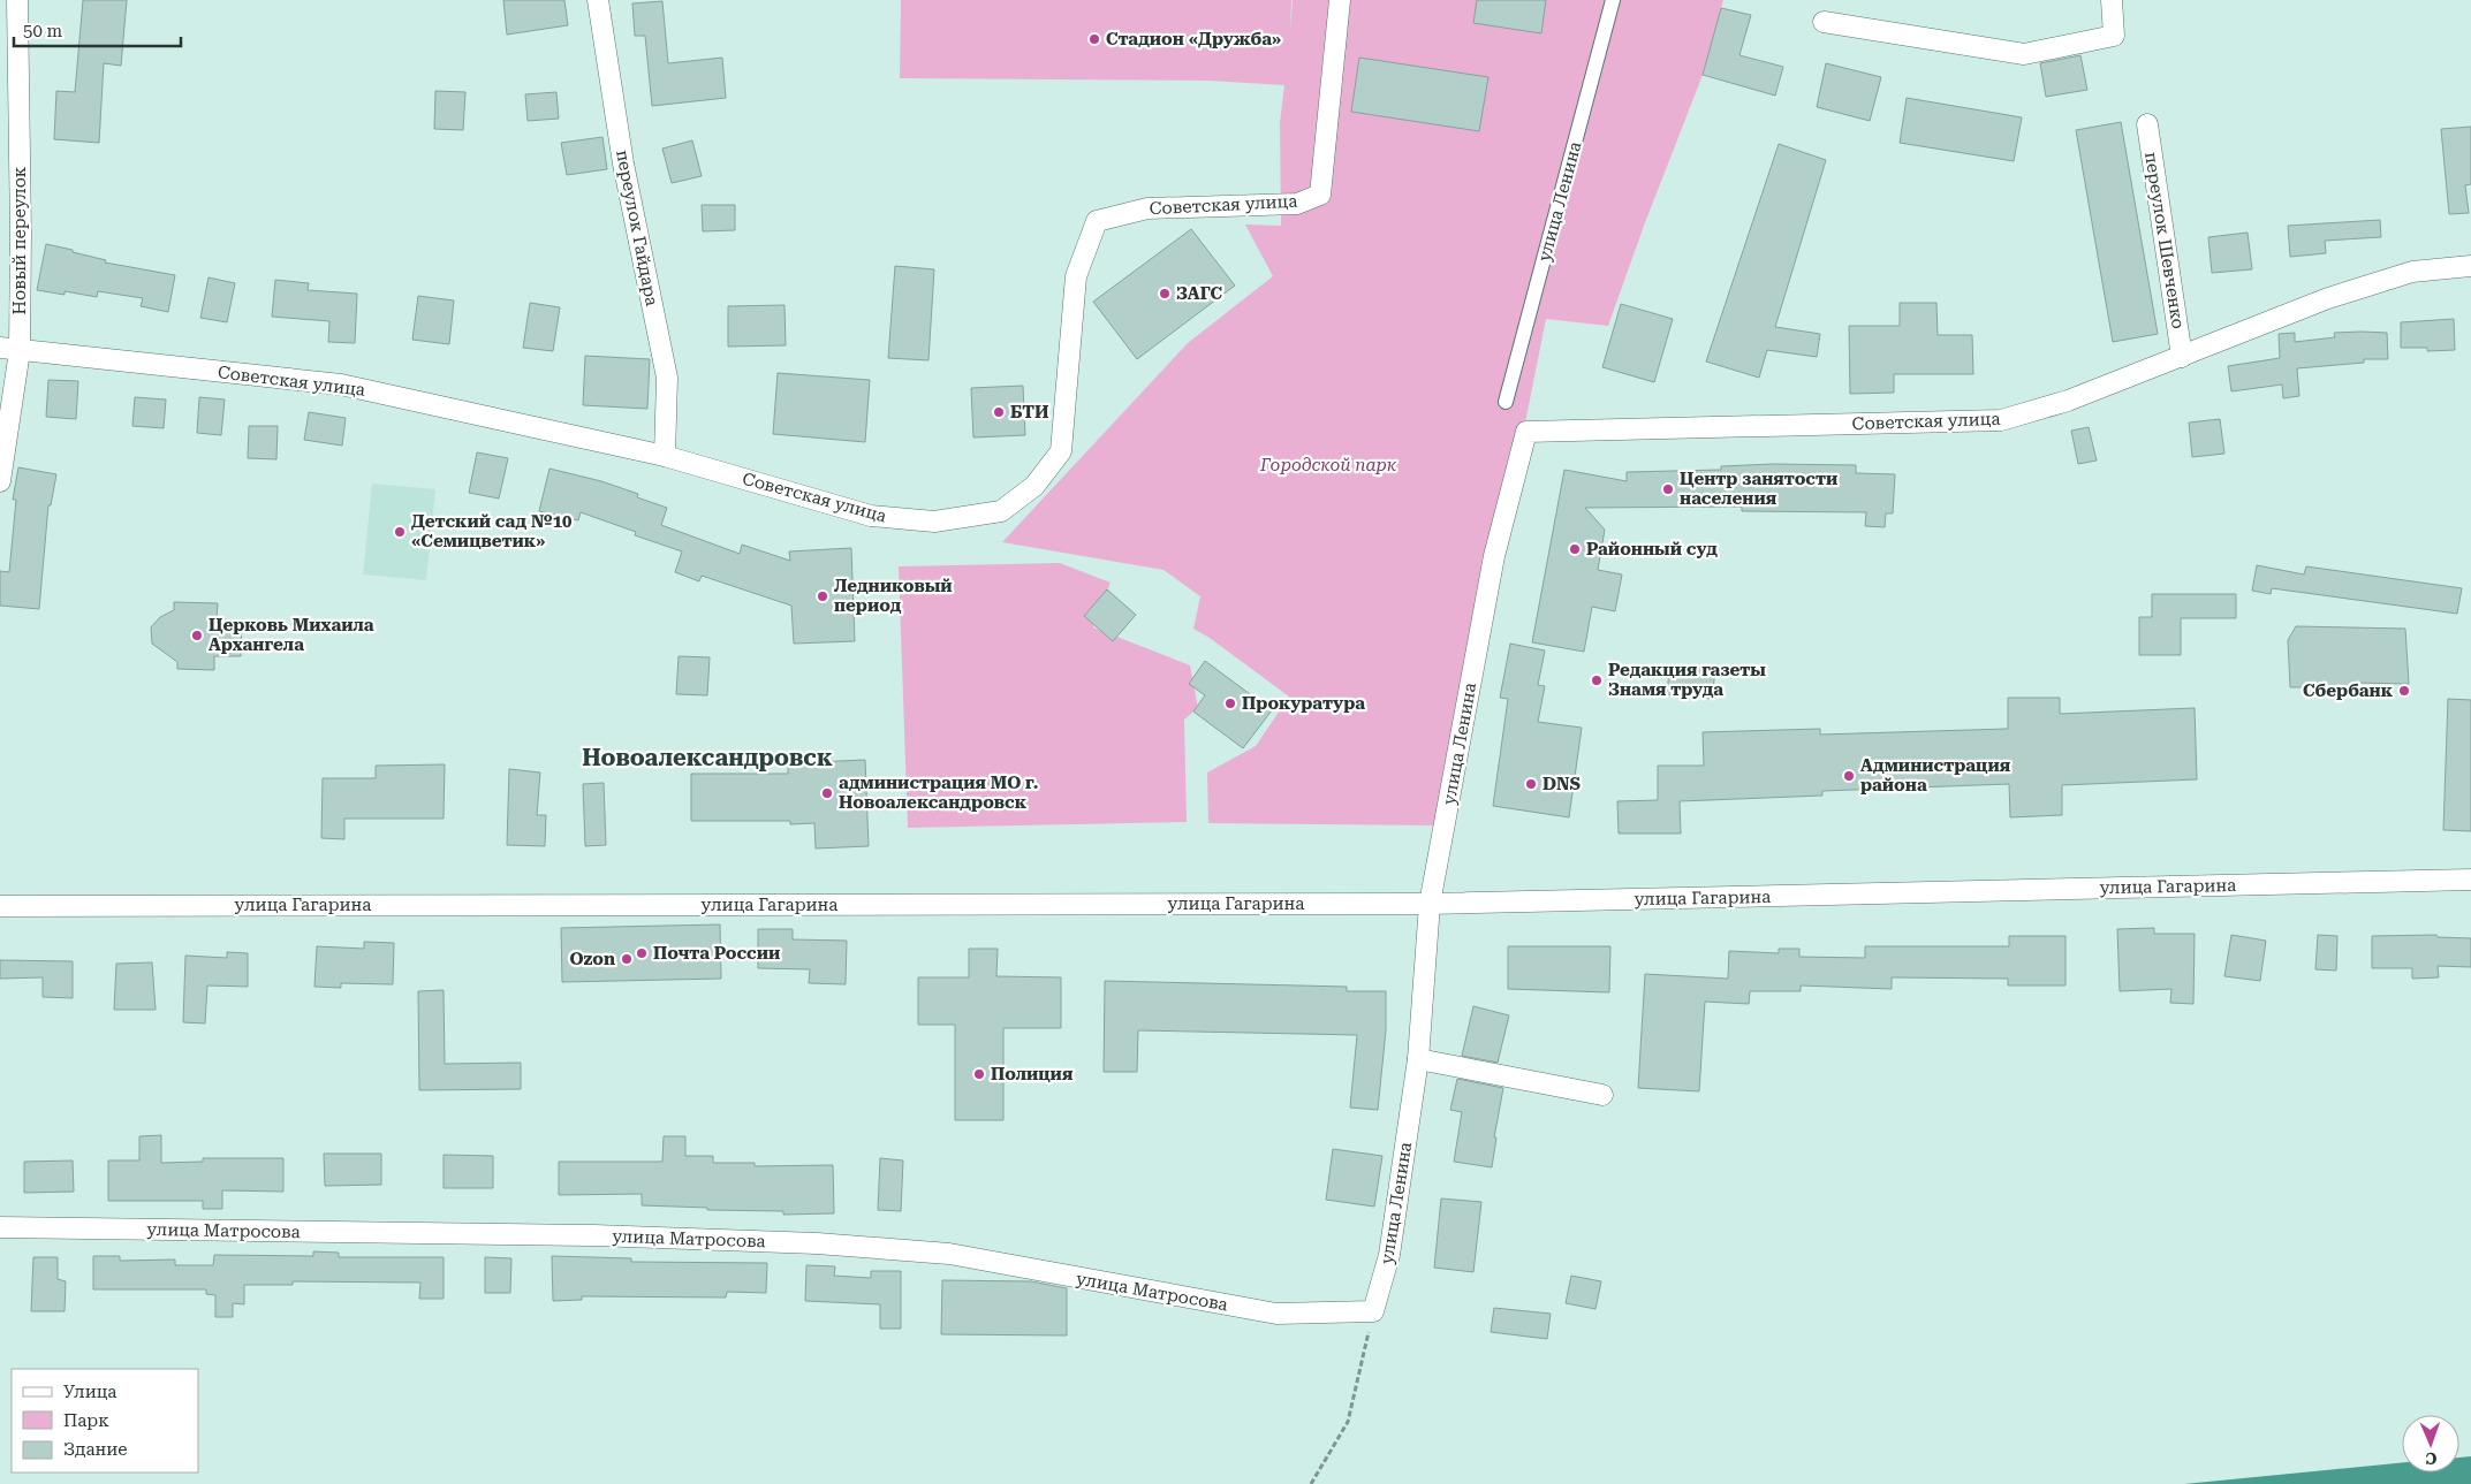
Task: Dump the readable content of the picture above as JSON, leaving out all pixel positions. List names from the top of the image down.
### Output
{
  "streets": {
    "street": [
      "улица Ленина",
      "Советская улица",
      "переулок Гайдара",
      "Новый переулок",
      "переулок Шевченко",
      "улица Гагарина",
      "улица Матросова"
    ]
  },
  "crossings": [
    ["улица Ленина", "Советская улица"],
    ["улица Ленина", "улица Гагарина"],
    ["улица Ленина", "улица Матросова"],
    ["Советская улица", "переулок Гайдара"],
    ["Советская улица", "Новый переулок"],
    ["Советская улица", "переулок Шевченко"]
  ],
  "districts": ["Новоалександровск"],
  "parks": ["Городской парк"],
  "places": [
    "Стадион «Дружба»",
    "ЗАГС",
    "БТИ",
    "Центр занятости населения",
    "Детский сад №10 «Семицветик»",
    "Районный суд",
    "Ледниковый период",
    "Церковь Михаила Архангела",
    "Редакция газеты Знамя труда",
    "Сбербанк",
    "Прокуратура",
    "Администрация района",
    "DNS",
    "администрация МО г. Новоалександровск",
    "Почта России",
    "Ozon",
    "Полиция"
  ],
  "legend": ["Улица", "Парк", "Здание"],
  "scale_bar": "50 m",
  "north": "bottom"
}
